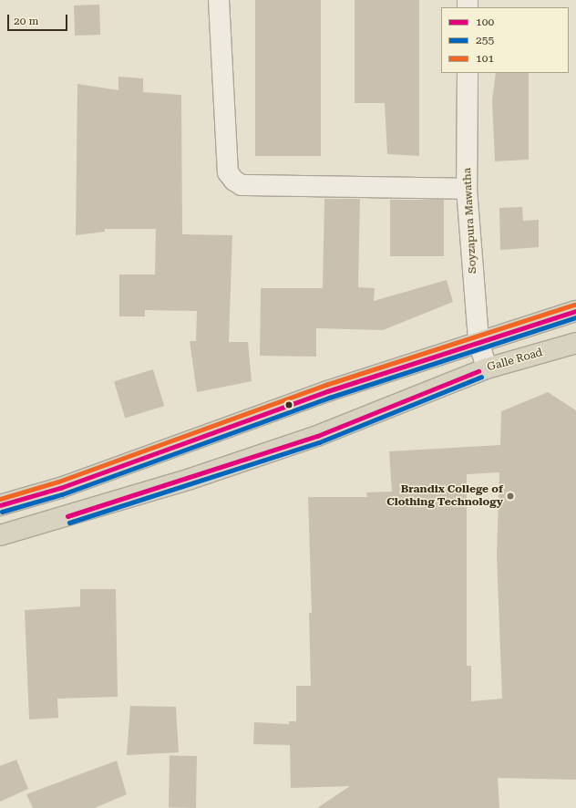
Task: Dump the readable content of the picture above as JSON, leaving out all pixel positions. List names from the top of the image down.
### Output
{
  "streets": {
    "highway": ["Galle Road"],
    "street": ["Soyzapura Mawatha"]
  },
  "crossings": [
    ["Soyzapura Mawatha", "Galle Road"]
  ],
  "places": ["Brandix College of Clothing Technology"],
  "lines": ["transit line 101", "transit line 100", "transit line 255"],
  "legend": ["100", "255", "101"],
  "scale_bar": "20 m"
}
